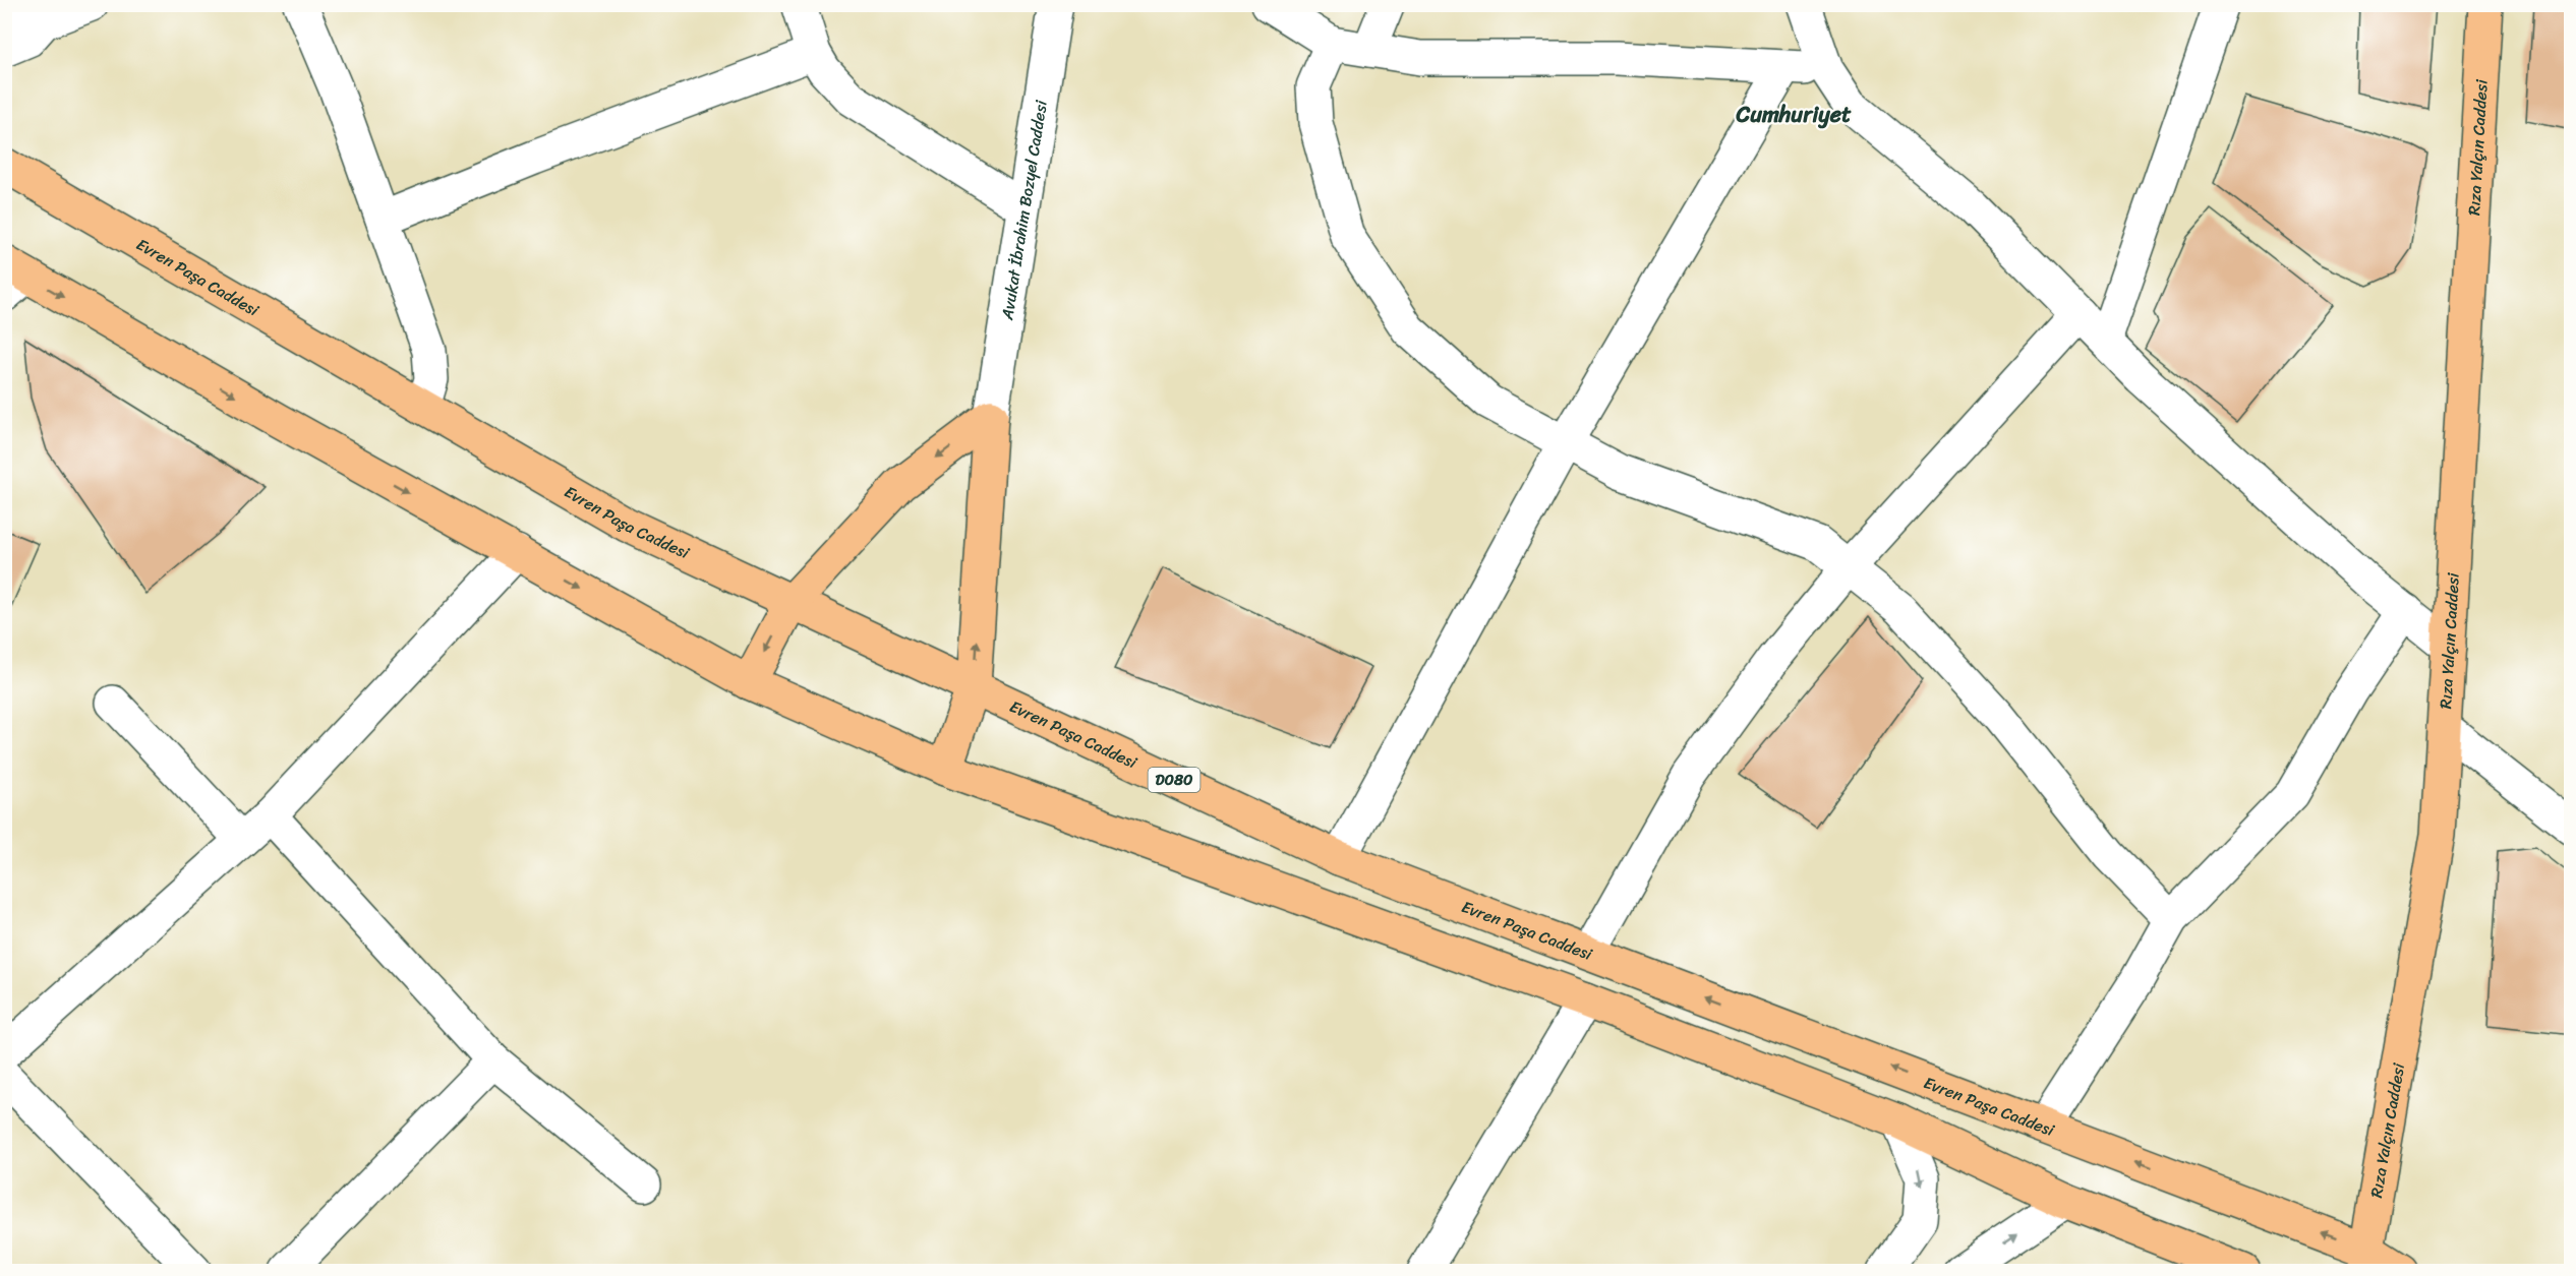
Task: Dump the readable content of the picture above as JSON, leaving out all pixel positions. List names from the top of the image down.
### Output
{
  "streets": {
    "main road": ["Rıza Yalçın Caddesi", "Evren Paşa Caddesi", "D080"],
    "street": ["Avukat İbrahim Bozyel Caddesi"]
  },
  "crossings": [
    ["Rıza Yalçın Caddesi", "Evren Paşa Caddesi"]
  ],
  "districts": ["Cumhuriyet"]
}
